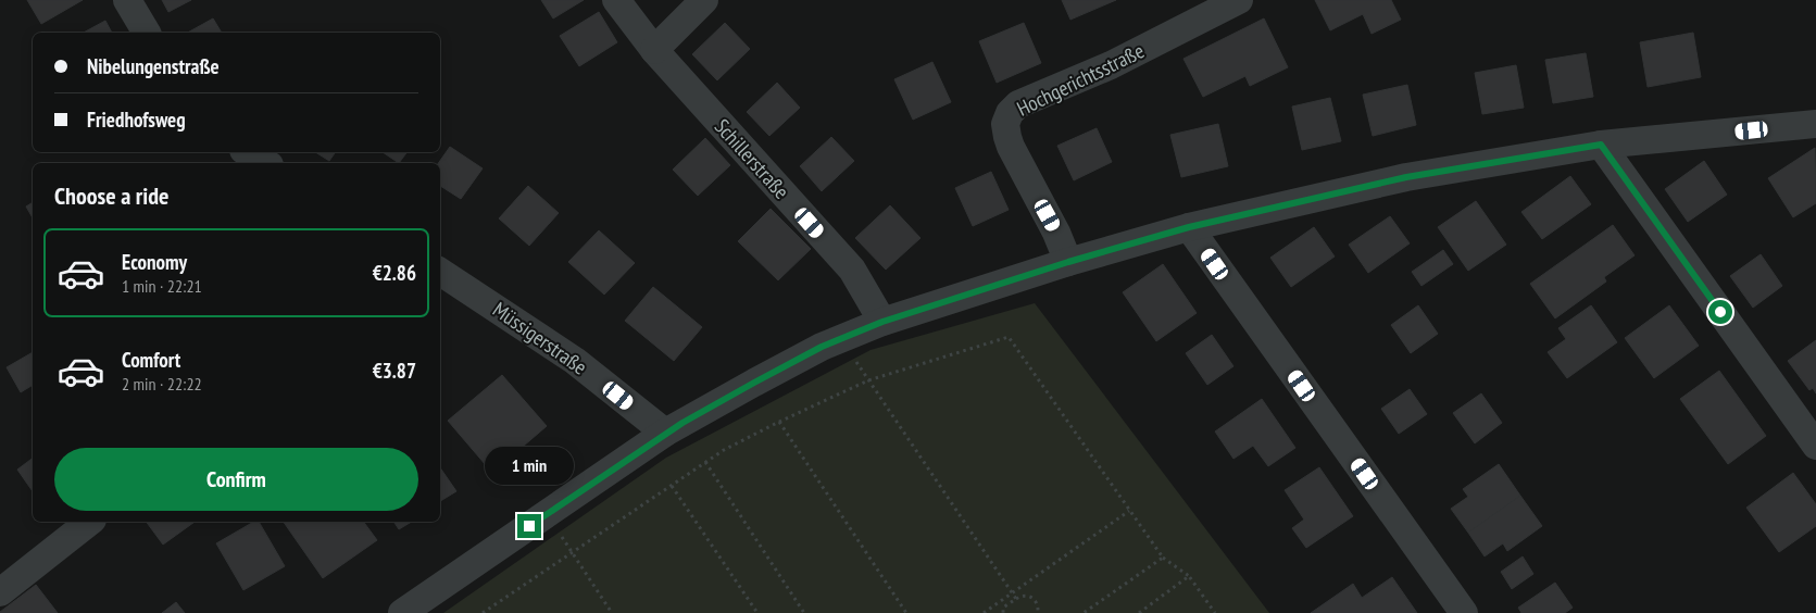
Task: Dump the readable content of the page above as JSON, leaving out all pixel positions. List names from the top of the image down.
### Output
{
  "streets": {
    "street": ["Hochgerichtsstraße", "Schillerstraße", "Müssigerstraße"]
  },
  "page": {
    "banner": ["Nibelungenstraße", "Friedhofsweg"],
    "heading": "Choose a ride",
    "list": [
      {
        "name": "Economy",
        "note": "1 min · 22:21",
        "value": "€2.86"
      },
      {
        "name": "Comfort",
        "note": "2 min · 22:22",
        "value": "€3.87"
      }
    ],
    "buttons": "Confirm",
    "bubble": "1 min"
  }
}
